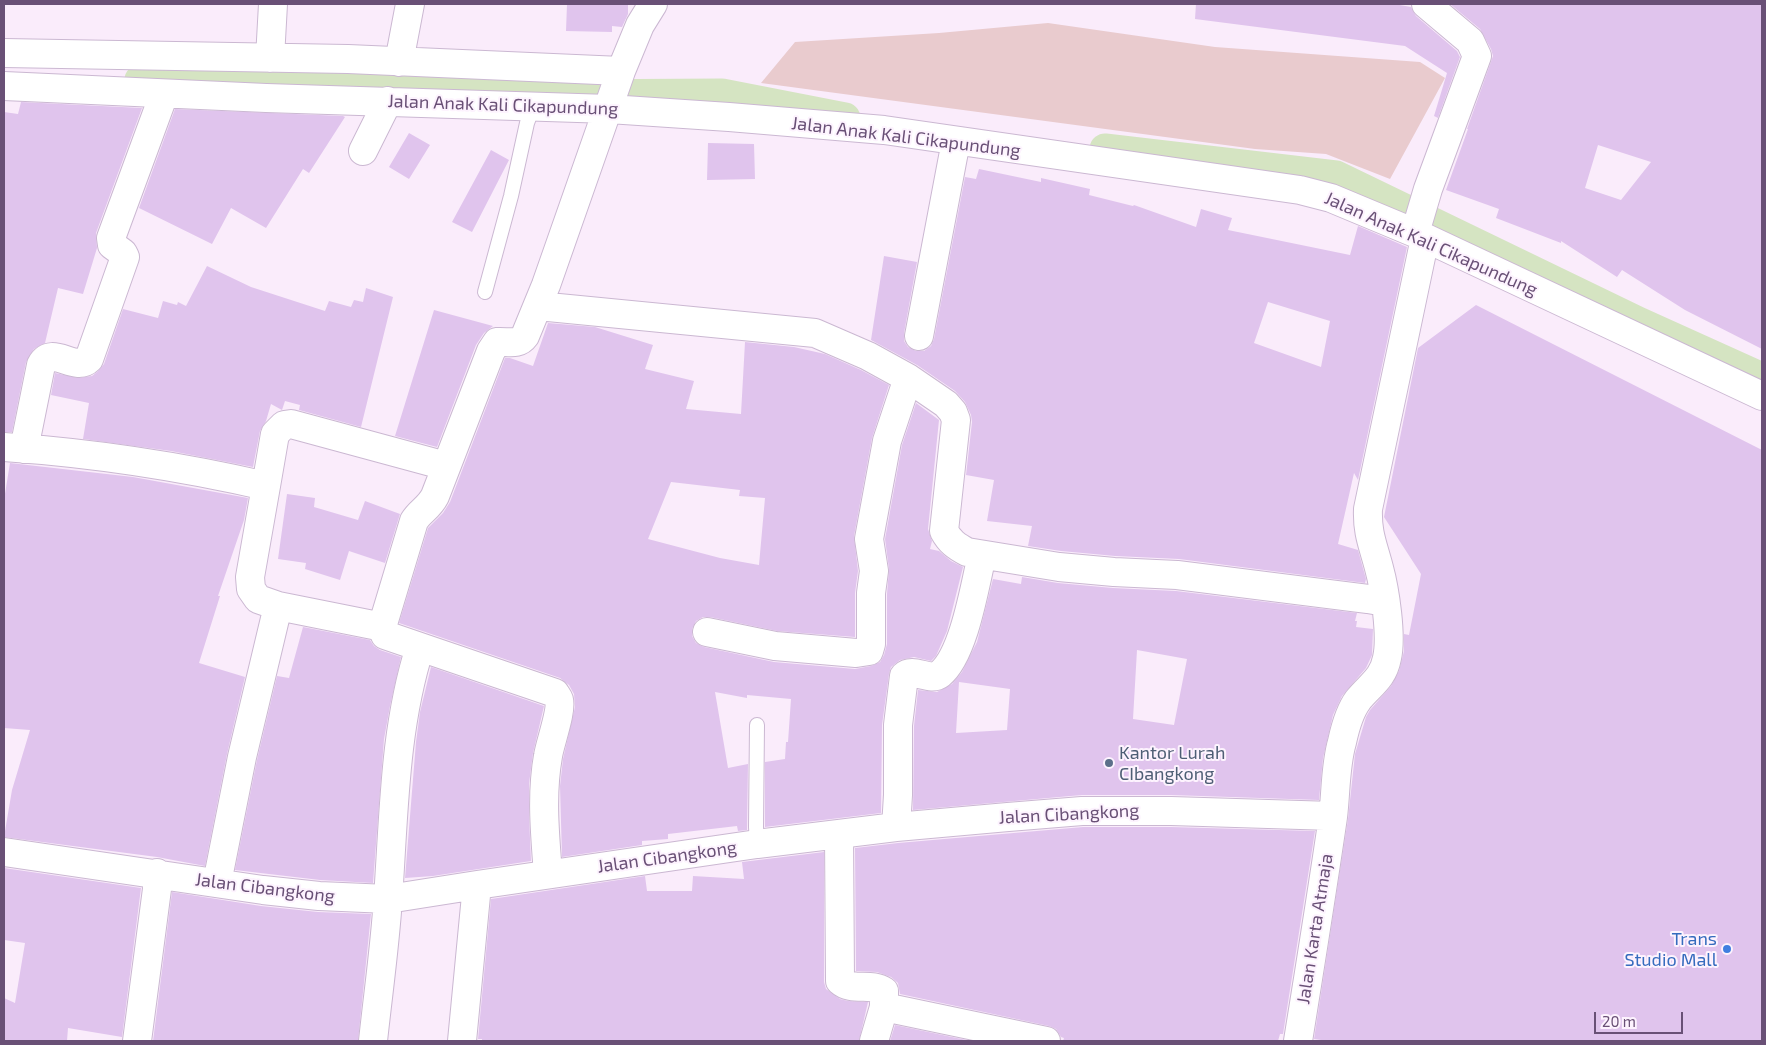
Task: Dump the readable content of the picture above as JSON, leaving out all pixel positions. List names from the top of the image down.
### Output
{
  "streets": {
    "street": ["Jalan Anak Kali Cikapundung", "Jalan Cibangkong", "Jalan Karta Atmaja"]
  },
  "crossings": [
    ["Jalan Anak Kali Cikapundung", "Jalan Karta Atmaja"],
    ["Jalan Cibangkong", "Jalan Karta Atmaja"]
  ],
  "places": ["Kantor Lurah CIbangkong", "Trans Studio Mall"],
  "scale_bar": "20 m"
}
